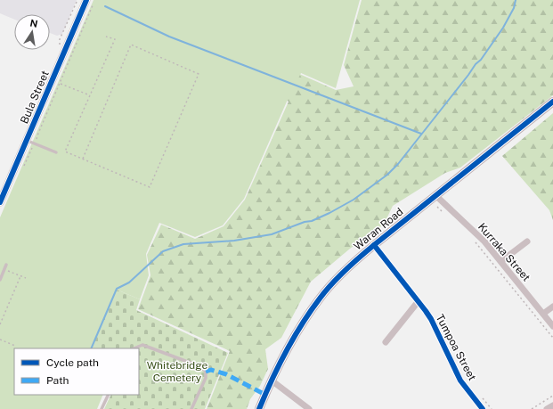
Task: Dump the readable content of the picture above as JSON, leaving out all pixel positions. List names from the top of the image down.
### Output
{
  "streets": {
    "main road": ["Waran Road"],
    "street": ["Bula Street", "Kurraka Street", "Tumpoa Street"]
  },
  "crossings": [
    ["Waran Road", "Kurraka Street"],
    ["Waran Road", "Tumpoa Street"]
  ],
  "parks": ["Whitebridge Cemetery"],
  "legend": ["Cycle path", "Path"],
  "north": "top"
}
